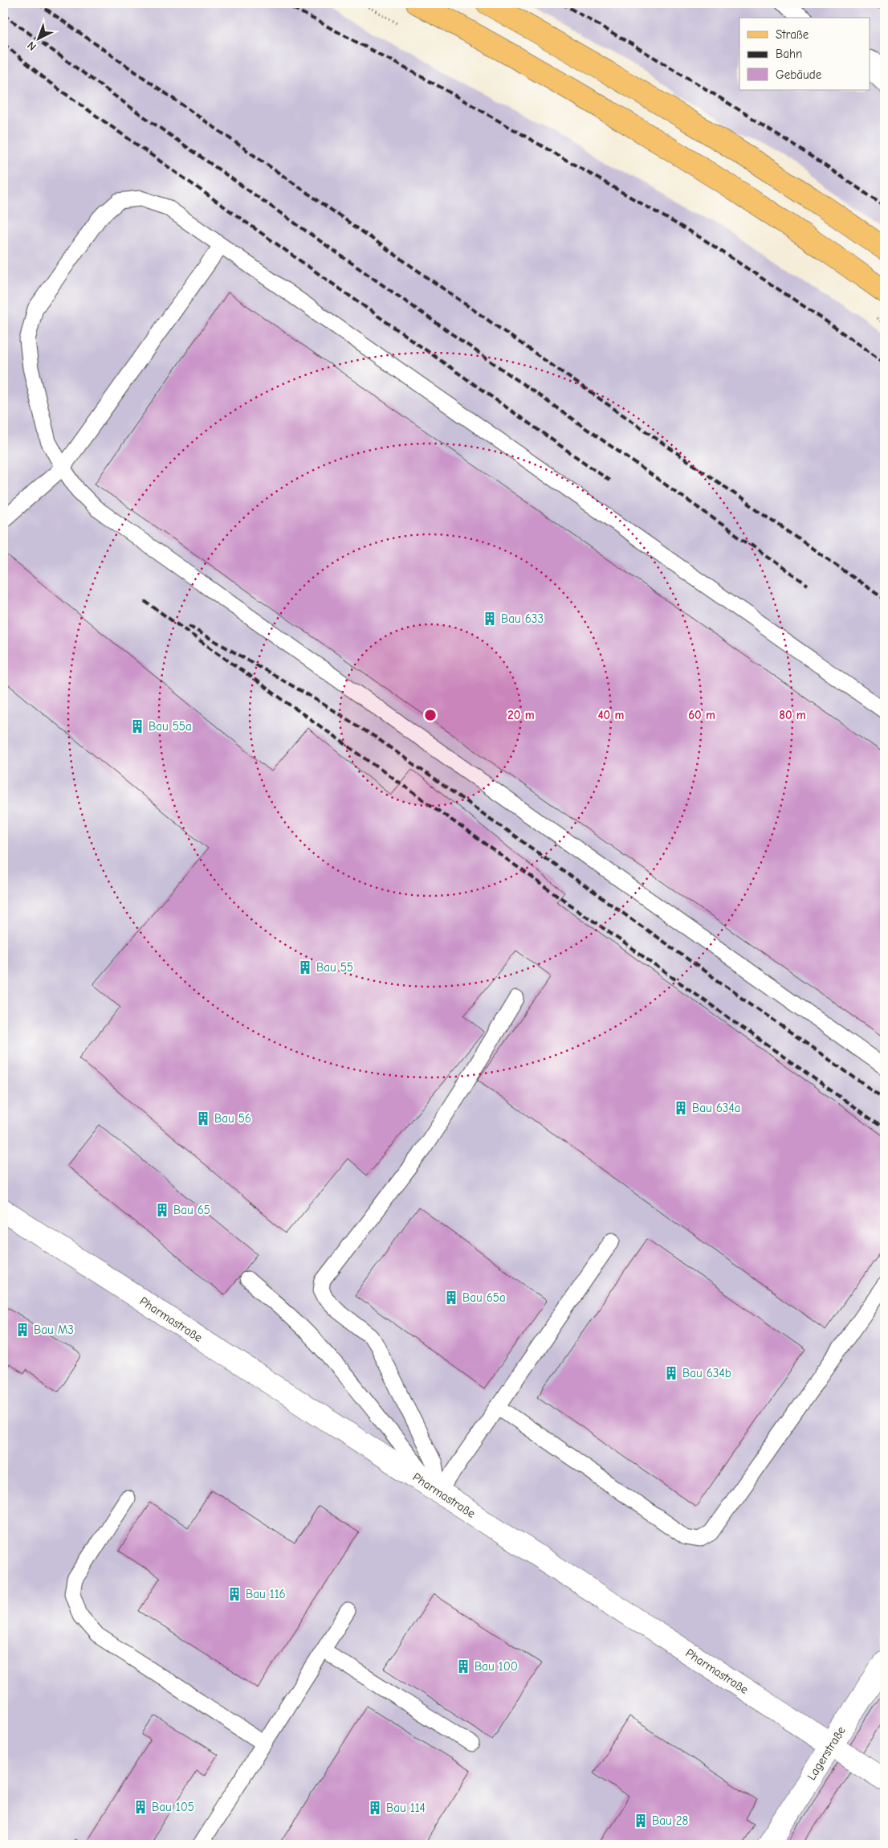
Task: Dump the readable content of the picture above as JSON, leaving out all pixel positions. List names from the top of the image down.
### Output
{
  "streets": {
    "street": ["Pharmastraße", "Lagerstraße"]
  },
  "crossings": [
    ["Pharmastraße", "Lagerstraße"]
  ],
  "places": {
    "building": [
      "Bau 633",
      "Bau 55a",
      "Bau 55",
      "Bau 634a",
      "Bau 56",
      "Bau 65",
      "Bau 65a",
      "Bau M3",
      "Bau 634b",
      "Bau 116",
      "Bau 100",
      "Bau 105",
      "Bau 114",
      "Bau 28"
    ]
  },
  "legend": ["Straße", "Bahn", "Gebäude"],
  "north": "bottom left",
  "rings": [
    "20 m",
    "40 m",
    "60 m",
    "80 m"
  ]
}
